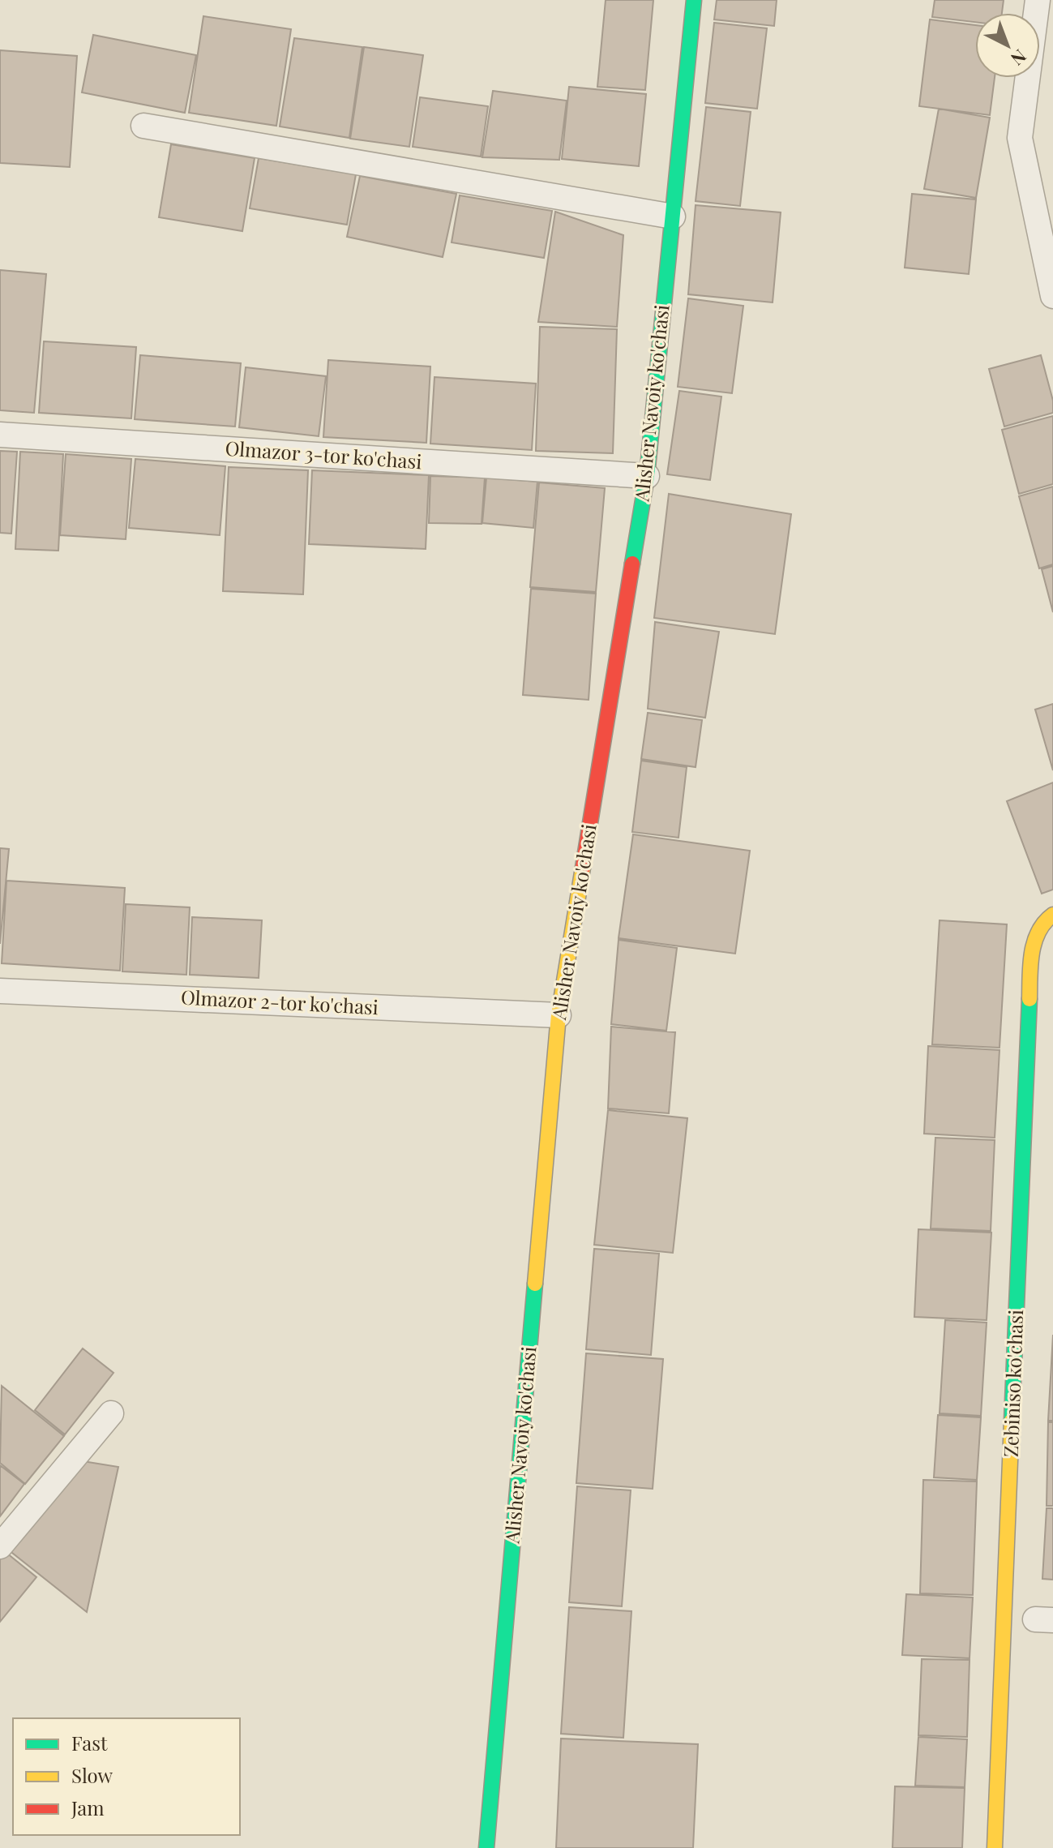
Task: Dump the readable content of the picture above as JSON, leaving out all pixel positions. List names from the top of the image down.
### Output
{
  "streets": {
    "street": [
      "Alisher Navoiy ko'chasi",
      "Olmazor 3-tor ko'chasi",
      "Olmazor 2-tor ko'chasi",
      "Zebiniso ko'chasi"
    ]
  },
  "crossings": [
    ["Alisher Navoiy ko'chasi", "Olmazor 3-tor ko'chasi"],
    ["Alisher Navoiy ko'chasi", "Olmazor 2-tor ko'chasi"]
  ],
  "legend": ["Fast", "Slow", "Jam"],
  "north": "bottom right"
}
